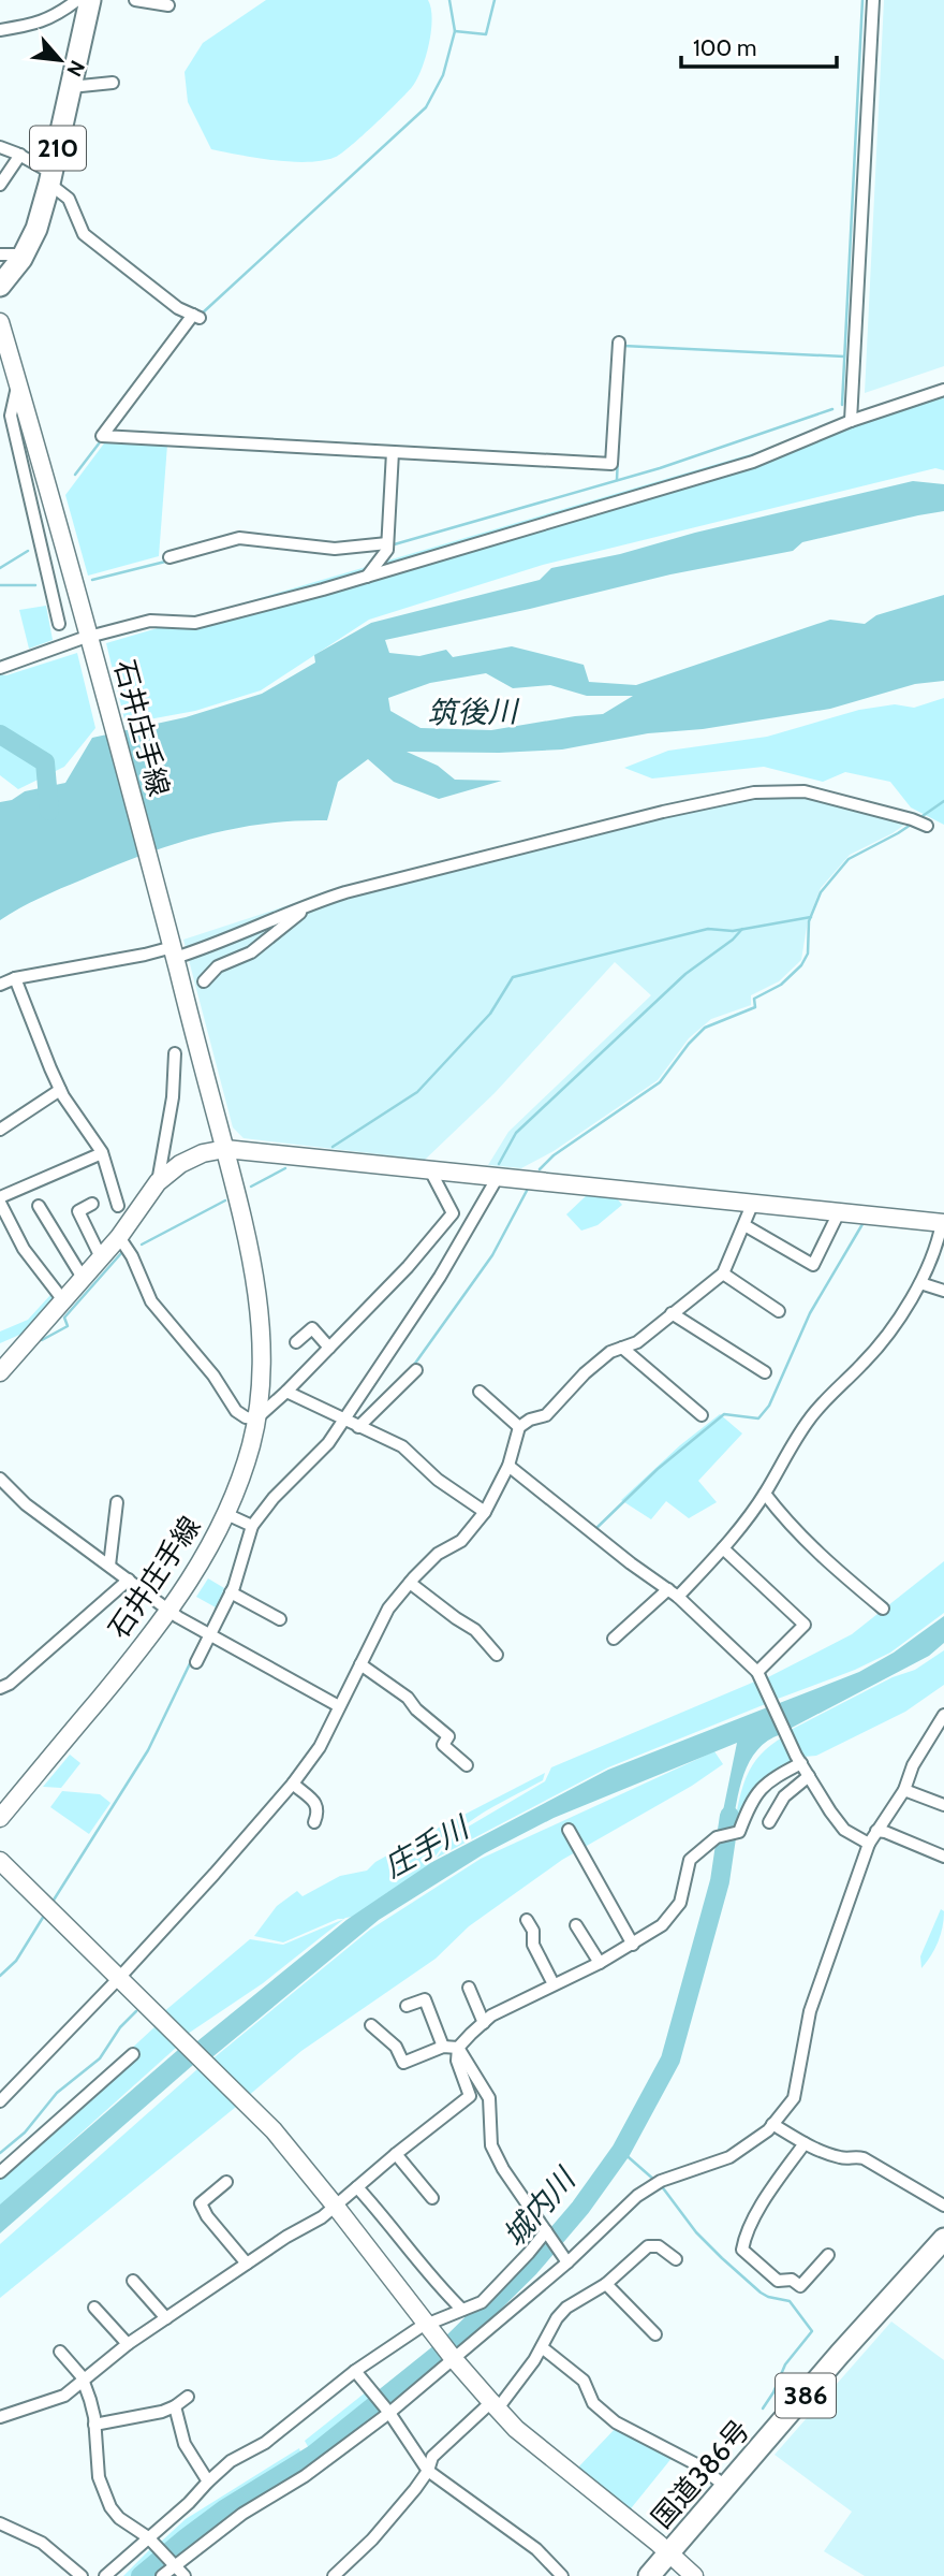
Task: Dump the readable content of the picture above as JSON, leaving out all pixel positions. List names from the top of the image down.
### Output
{
  "streets": {
    "highway": ["210", "386", "国道386号"],
    "street": ["石井庄手線"]
  },
  "water": ["筑後川", "庄手川", "城内川"],
  "scale_bar": "100 m",
  "north": "bottom right"
}
